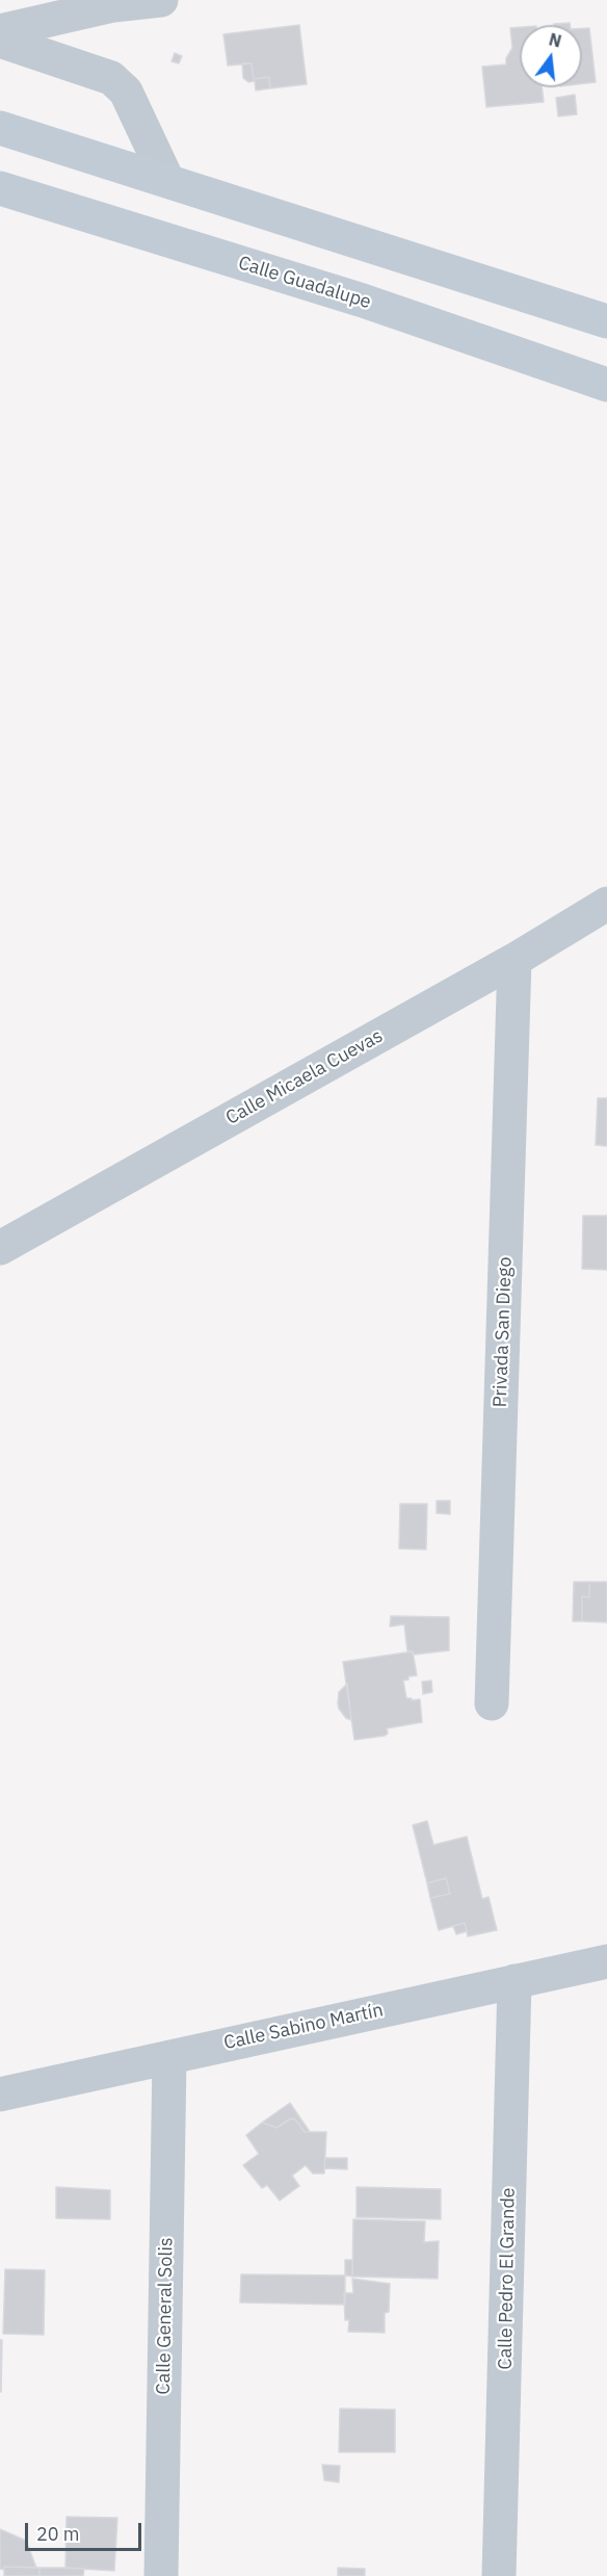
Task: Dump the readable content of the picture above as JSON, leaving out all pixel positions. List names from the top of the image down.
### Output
{
  "streets": {
    "street": [
      "Calle Guadalupe",
      "Calle Micaela Cuevas",
      "Privada San Diego",
      "Calle Sabino Martín",
      "Calle Pedro El Grande",
      "Calle General Solis"
    ]
  },
  "crossings": [
    ["Calle Micaela Cuevas", "Privada San Diego"],
    ["Calle Sabino Martín", "Calle Pedro El Grande"],
    ["Calle Sabino Martín", "Calle General Solis"]
  ],
  "scale_bar": "20 m",
  "north": "top"
}
